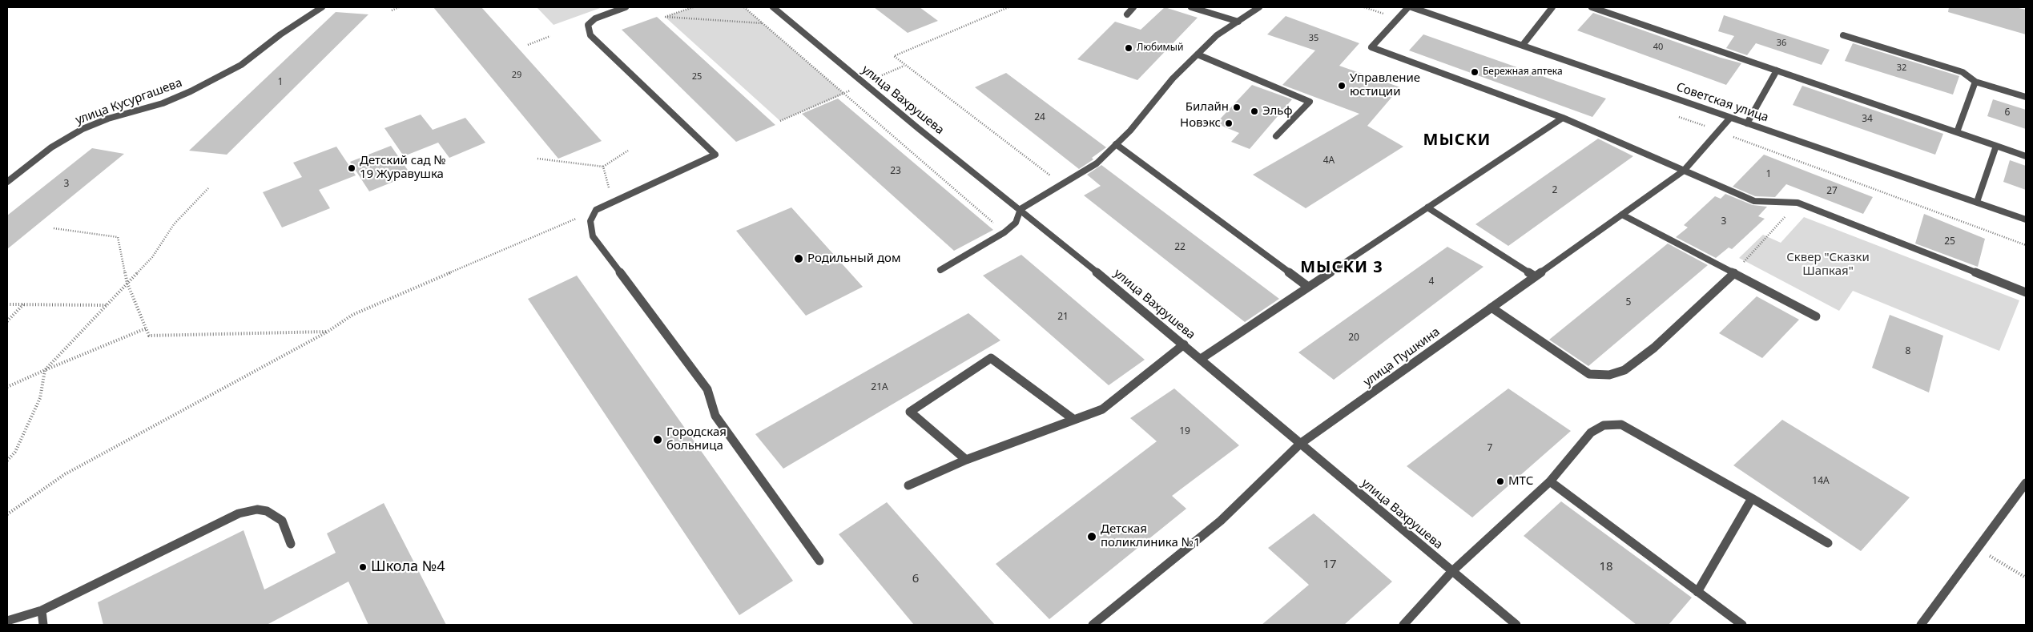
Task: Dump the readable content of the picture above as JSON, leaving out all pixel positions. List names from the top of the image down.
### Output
{
  "streets": {
    "street": [
      "улица Вахрушева",
      "улица Кусургашева",
      "Советская улица",
      "улица Пушкина"
    ]
  },
  "crossings": [
    ["улица Вахрушева", "улица Пушкина"],
    ["Советская улица", "улица Пушкина"]
  ],
  "districts": ["МЫСКИ", "МЫСКИ 3"],
  "parks": ["Сквер \"Сказки Шапкая\""],
  "places": [
    "Любимый",
    "Бережная аптека",
    "Управление юстиции",
    "Билайн",
    "Эльф",
    "Новэкс",
    "Детский сад № 19 Журавушка",
    "Родильный дом",
    "Городская больница",
    "МТС",
    "Детская поликлиника №1",
    "Школа №4"
  ],
  "house_numbers": [
    "35",
    "36",
    "40",
    "32",
    "29",
    "25",
    "1",
    "6",
    "24",
    "34",
    "4А",
    "23",
    "1",
    "3",
    "2",
    "27",
    "3",
    "25",
    "22",
    "4",
    "5",
    "21",
    "20",
    "8",
    "21А",
    "19",
    "7",
    "14А",
    "17",
    "18",
    "6"
  ]
}
